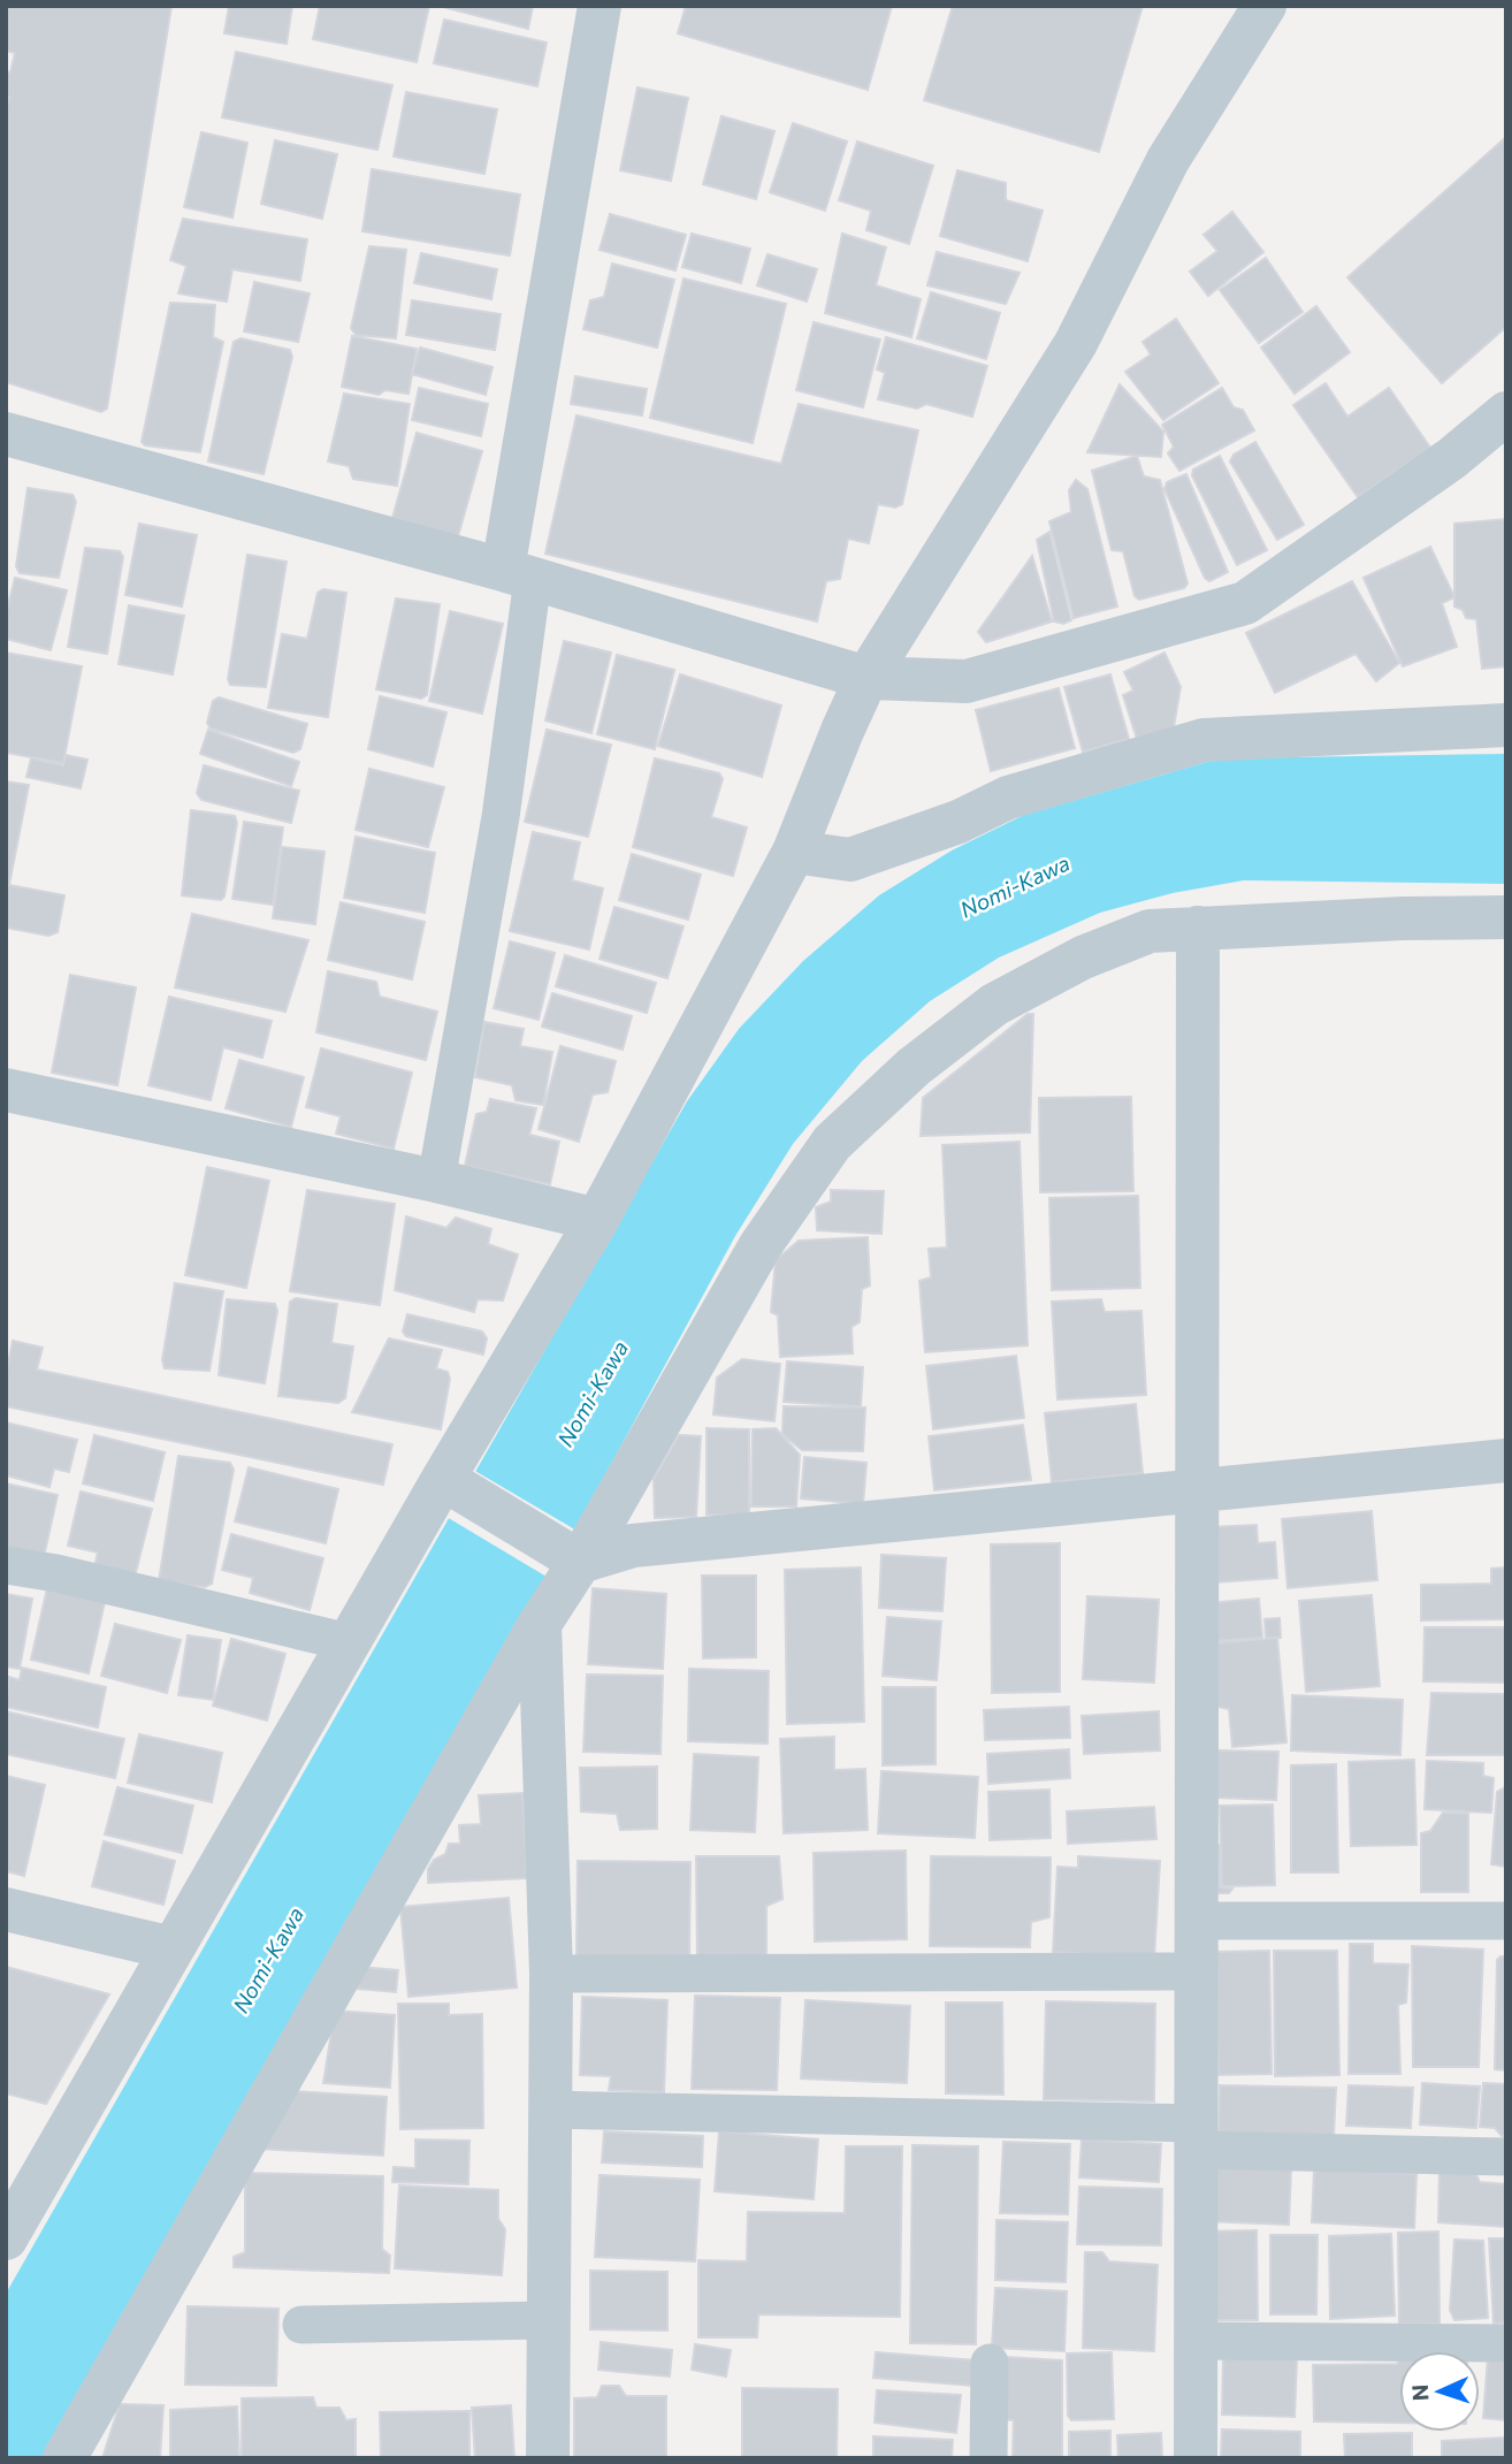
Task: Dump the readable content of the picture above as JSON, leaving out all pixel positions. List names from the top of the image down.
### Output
{
  "water": ["Nomi-Kawa"],
  "north": "left"
}
